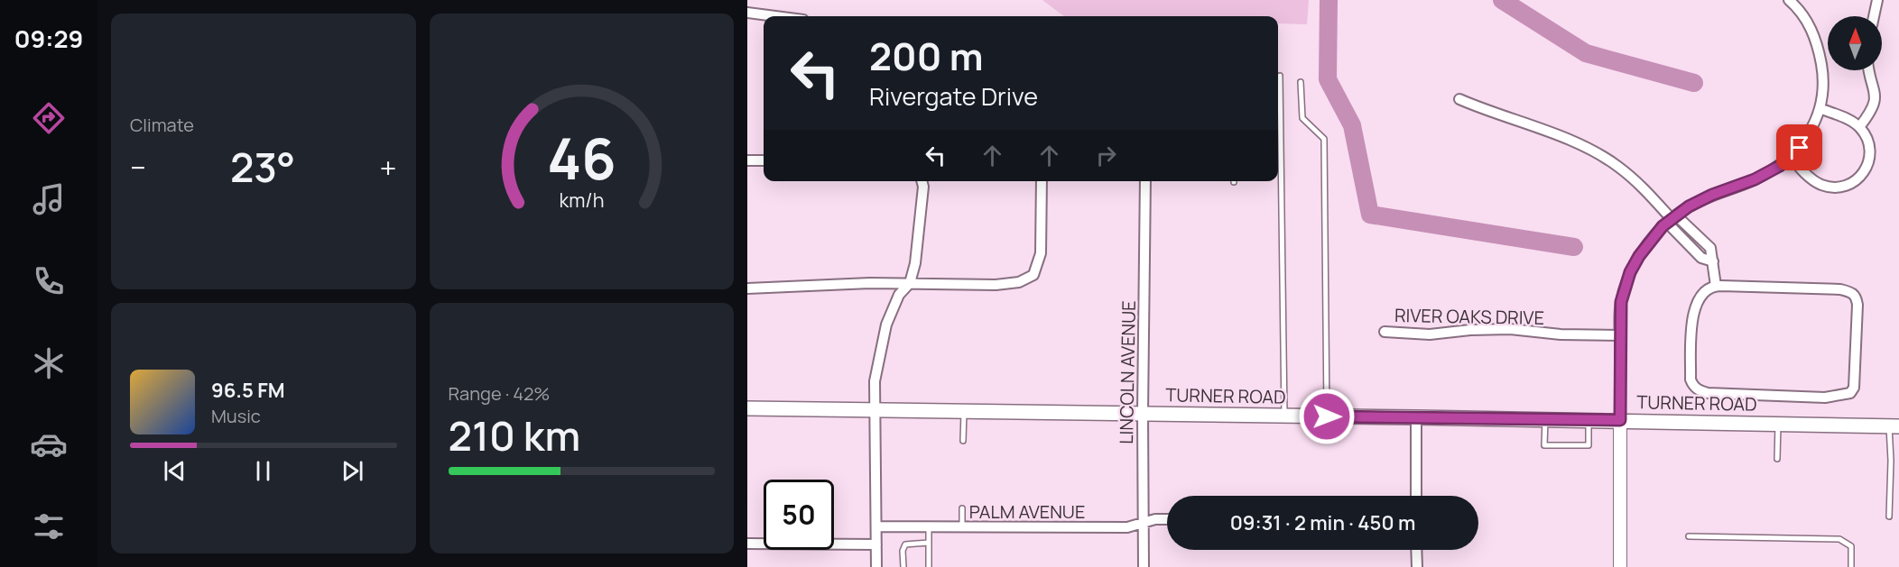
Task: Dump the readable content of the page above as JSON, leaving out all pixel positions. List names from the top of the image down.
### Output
{
  "streets": {
    "main road": ["TURNER ROAD"],
    "street": ["RIVER OAKS DRIVE", "LINCOLN AVENUE", "PALM AVENUE"]
  },
  "crossings": [
    ["LINCOLN AVENUE", "TURNER ROAD"],
    ["LINCOLN AVENUE", "PALM AVENUE"]
  ],
  "north": "top",
  "page": {
    "tabs": "09:29",
    "tile": [
      "Climate",
      ["Range · 42%", "210 km"]
    ],
    "turn": ["200 m", "Rivergate Drive"],
    "heat": ["−", "23°", "+"],
    "song": ["96.5 FM", "Music"],
    "limit": "50",
    "trip": "09:31 · 2 min · 450 m",
    "gauge": ["46", "km/h"]
  }
}
